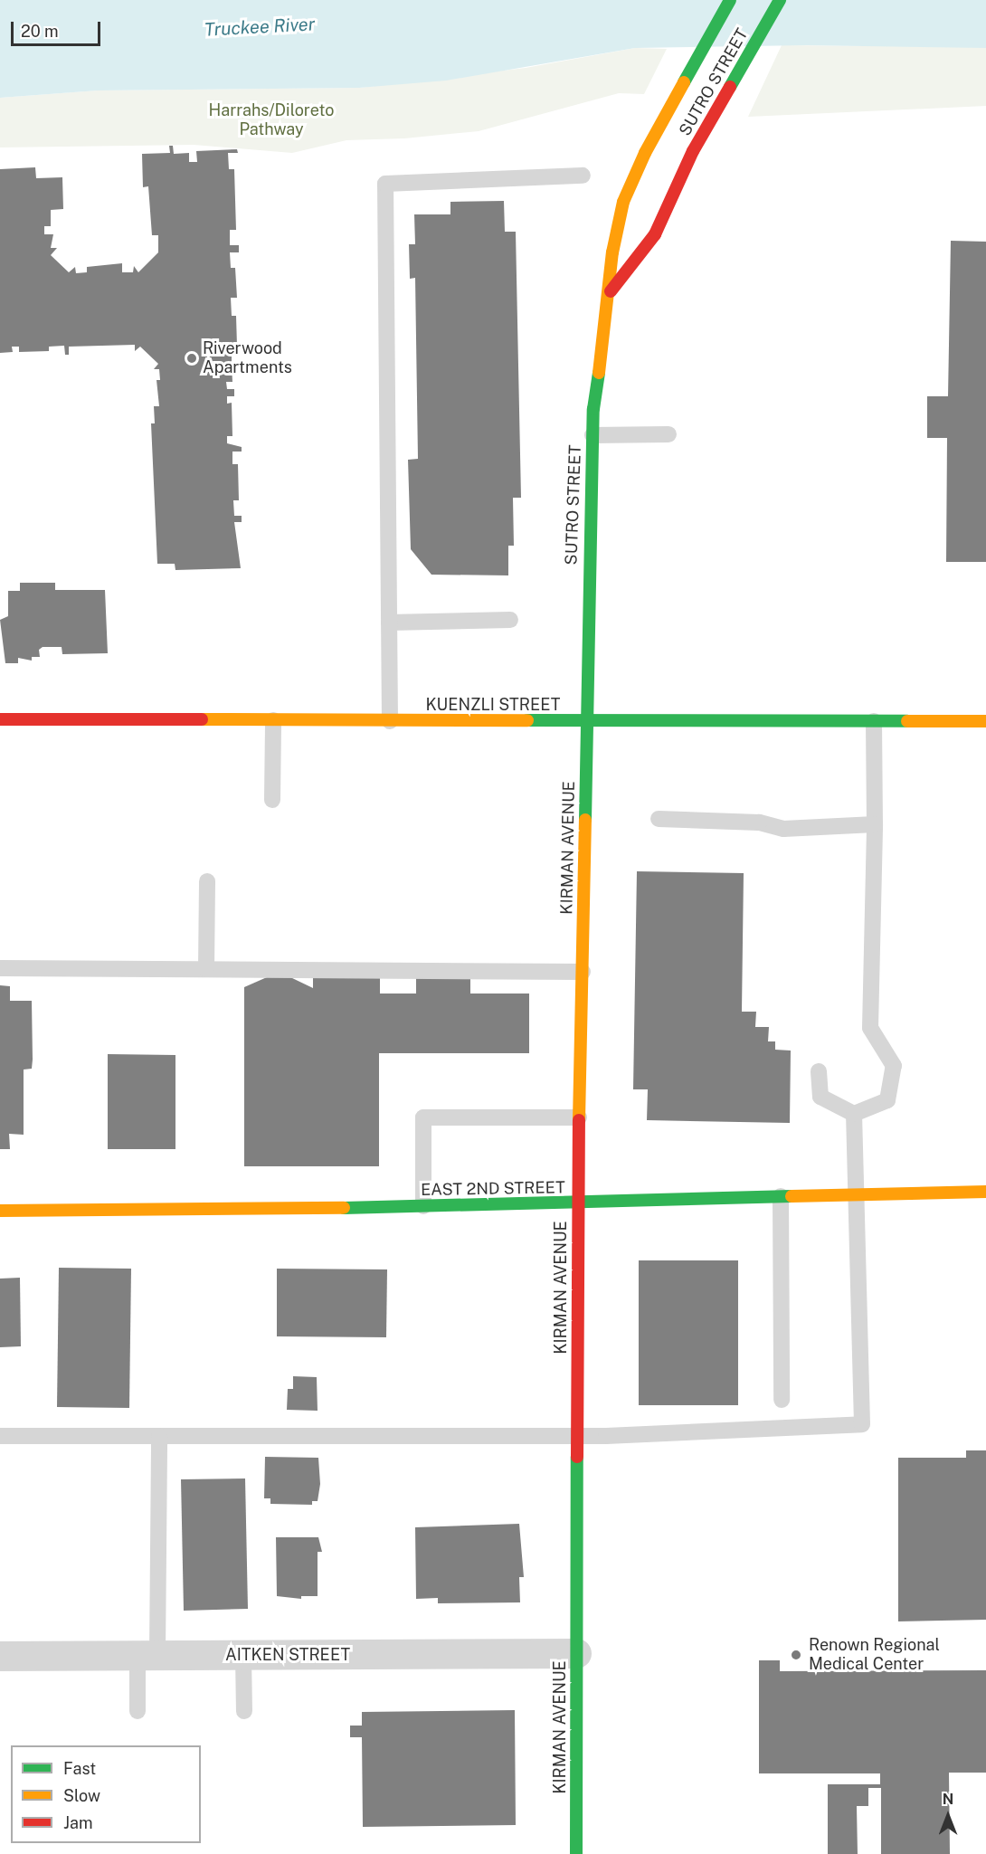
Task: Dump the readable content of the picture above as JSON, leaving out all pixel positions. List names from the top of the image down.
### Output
{
  "streets": {
    "street": [
      "SUTRO STREET",
      "KUENZLI STREET",
      "KIRMAN AVENUE",
      "EAST 2ND STREET",
      "AITKEN STREET"
    ]
  },
  "crossings": [
    ["SUTRO STREET", "KUENZLI STREET"],
    ["SUTRO STREET", "KIRMAN AVENUE"],
    ["KUENZLI STREET", "KIRMAN AVENUE"],
    ["KIRMAN AVENUE", "EAST 2ND STREET"],
    ["KIRMAN AVENUE", "AITKEN STREET"]
  ],
  "water": ["Truckee River"],
  "parks": ["Harrahs/Diloreto Pathway"],
  "places": ["Riverwood Apartments", "Renown Regional Medical Center"],
  "legend": ["Fast", "Slow", "Jam"],
  "scale_bar": "20 m",
  "north": "top"
}
